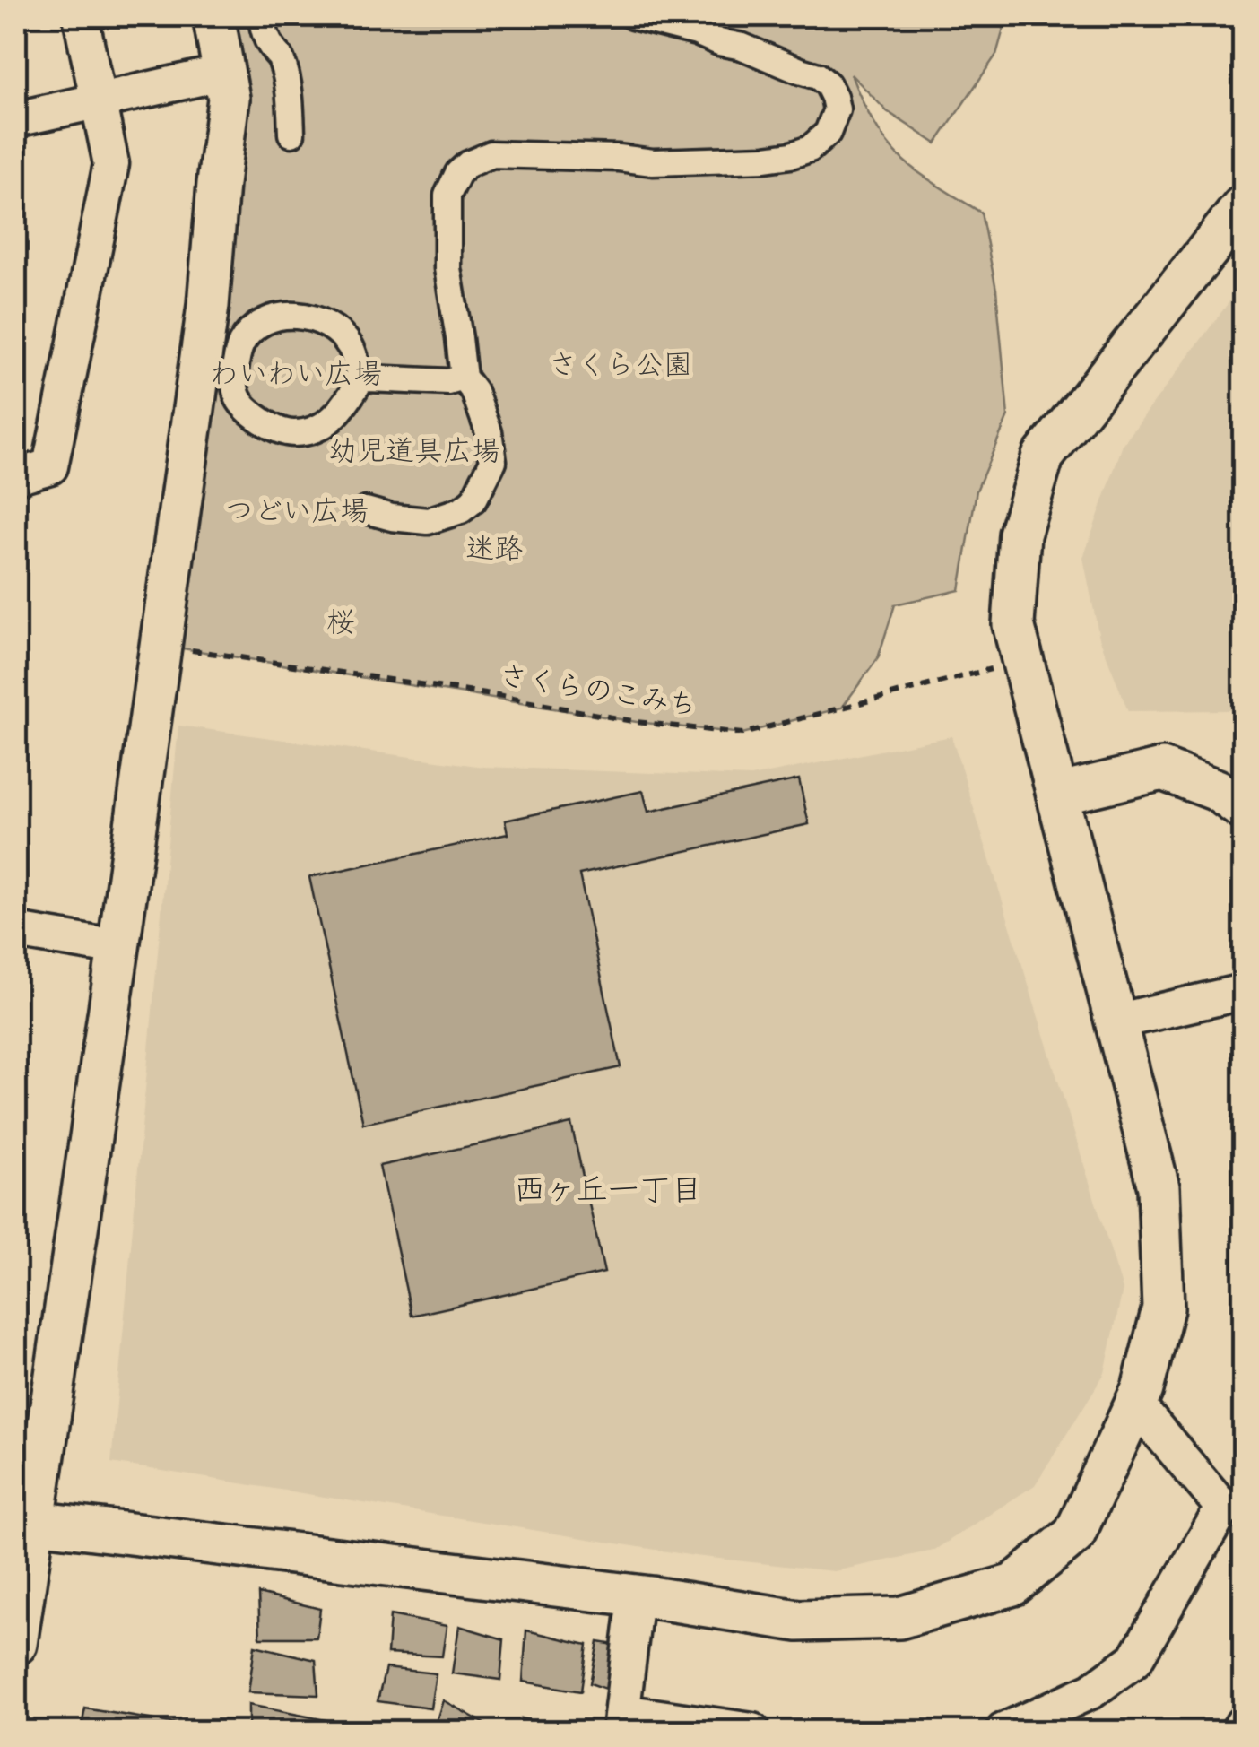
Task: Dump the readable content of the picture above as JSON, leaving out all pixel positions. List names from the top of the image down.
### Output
{
  "streets": {
    "path": ["さくらのこみち"]
  },
  "districts": ["西ヶ丘一丁目"],
  "parks": [
    "さくら公園",
    "わいわい広場",
    "幼児道具広場",
    "つどい広場",
    "迷路",
    "桜"
  ]
}
